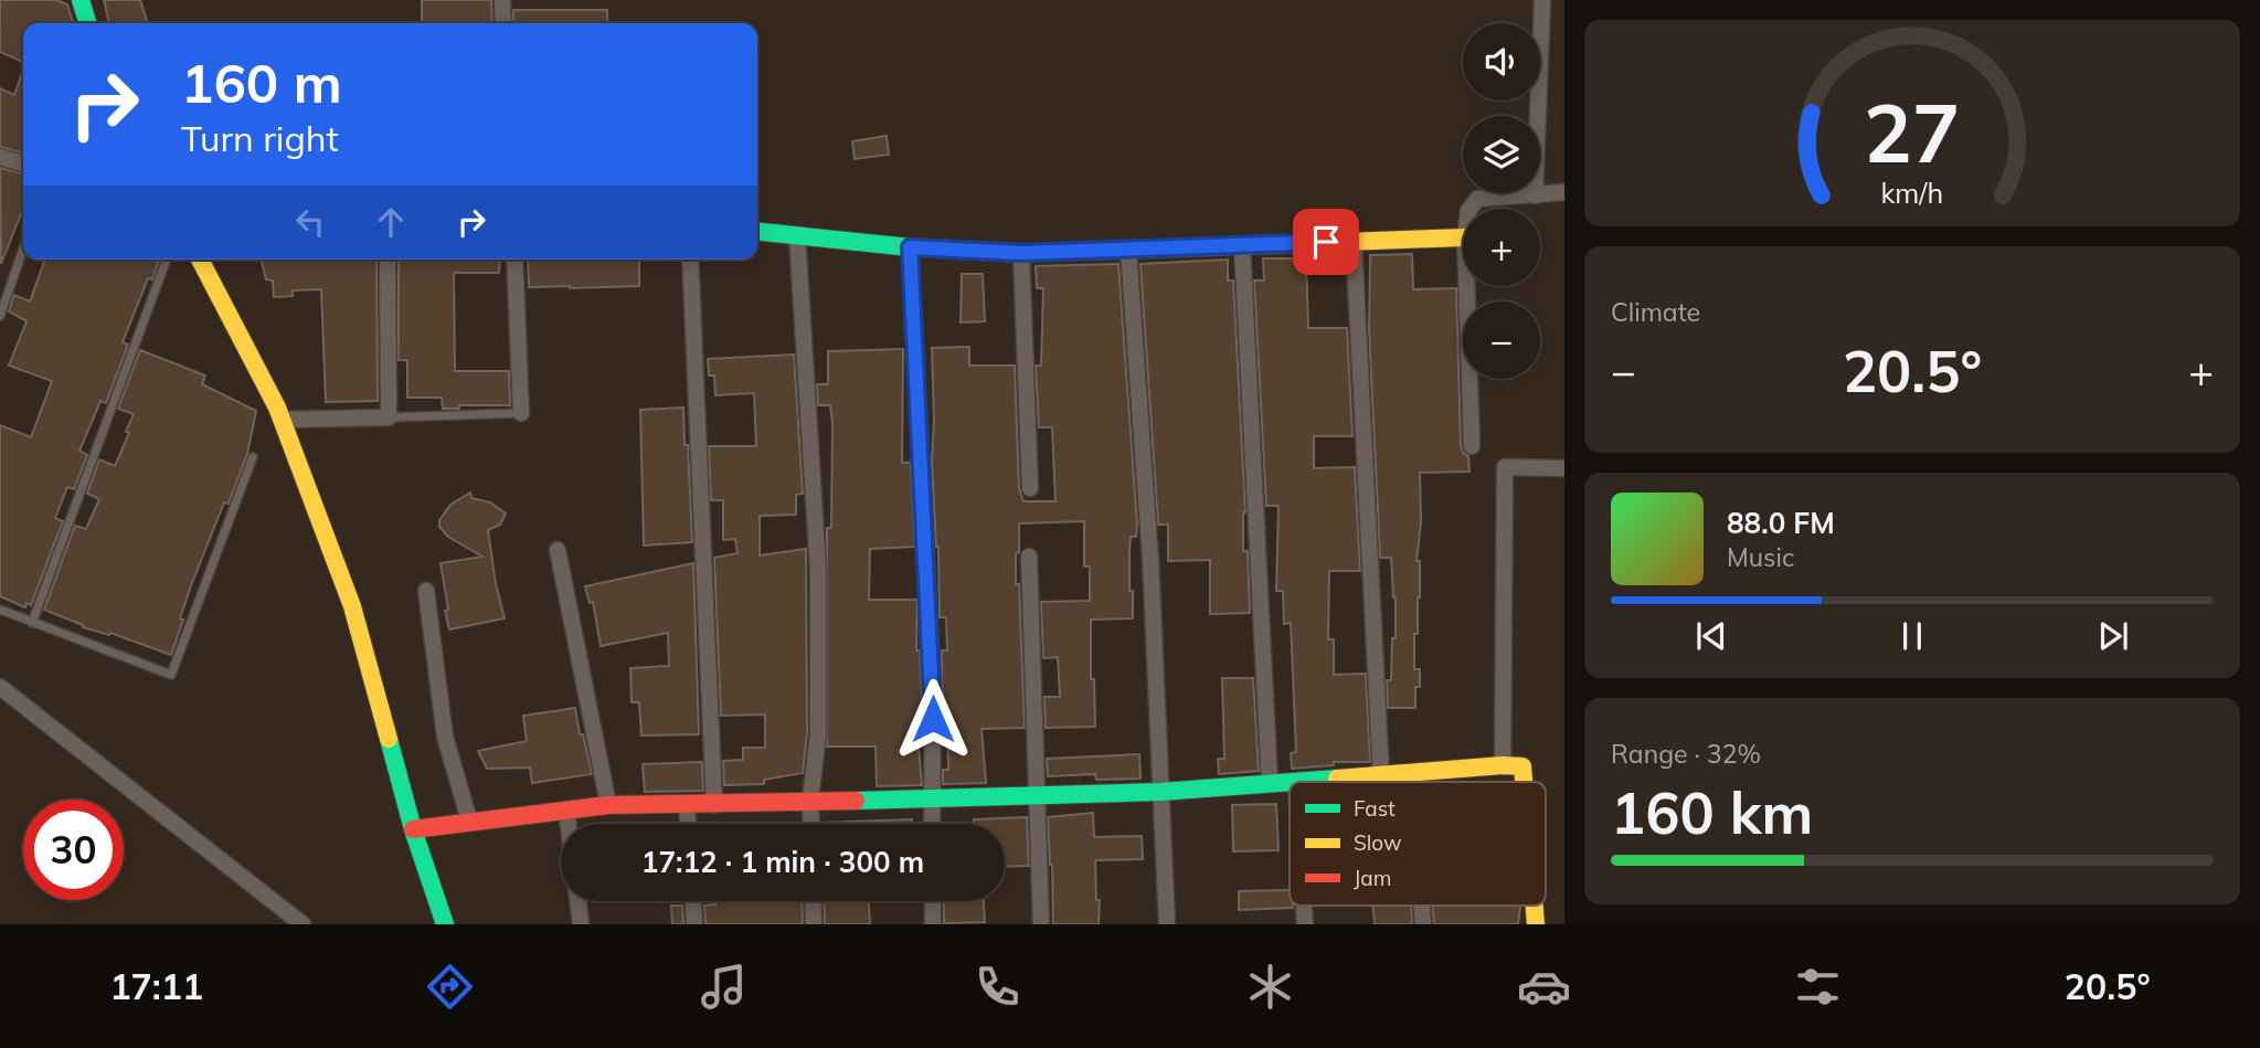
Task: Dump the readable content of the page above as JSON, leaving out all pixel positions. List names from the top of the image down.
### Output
{
  "legend": ["Fast", "Slow", "Jam"],
  "page": {
    "map_buttons": ["+", "−"],
    "turn": ["160 m", "Turn right"],
    "tile": [
      "Climate",
      ["Range · 32%", "160 km"]
    ],
    "heat": ["−", "20.5°", "+"],
    "song": ["88.0 FM", "Music"],
    "limit": "30",
    "trip": "17:12 · 1 min · 300 m",
    "tabs": ["17:11", "20.5°"],
    "gauge": ["27", "km/h"]
  }
}
